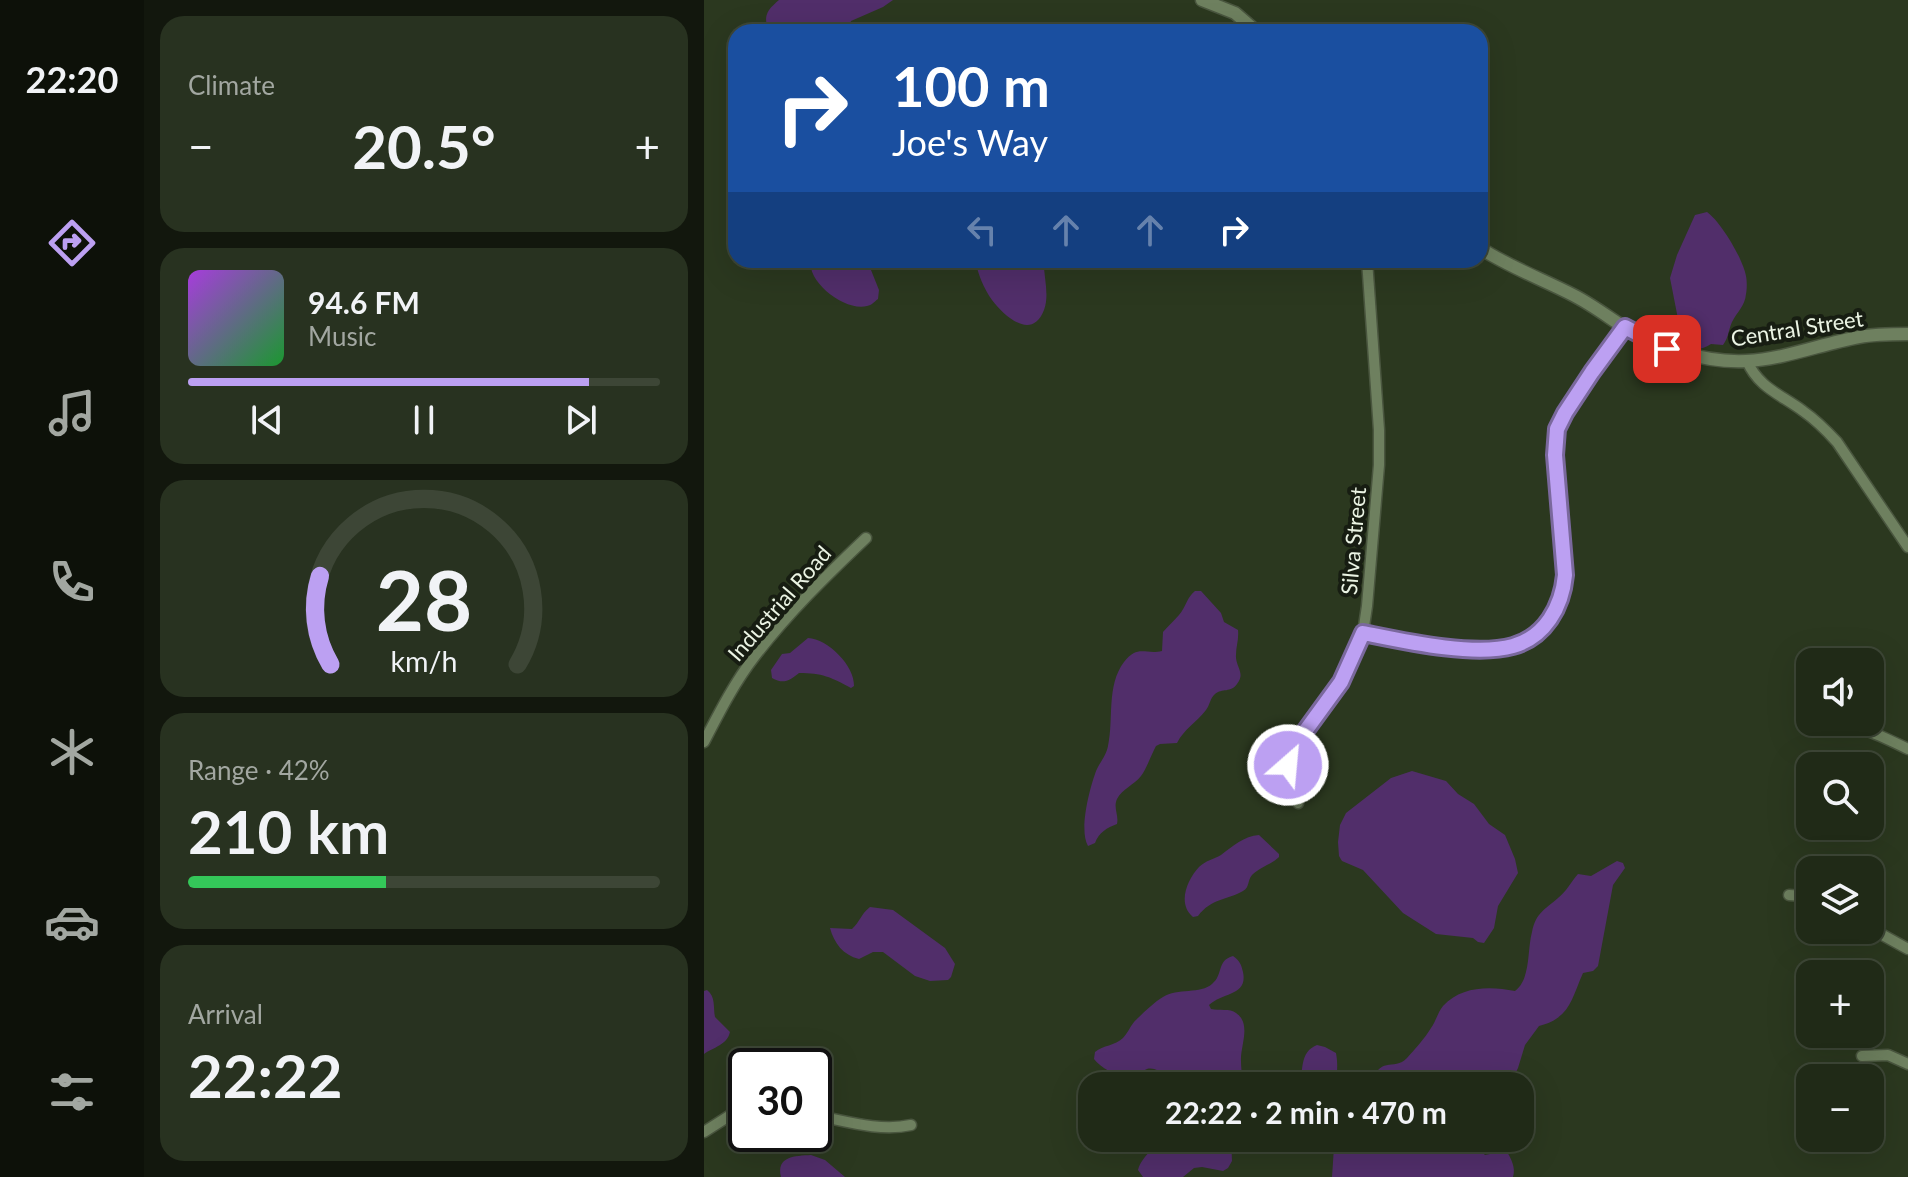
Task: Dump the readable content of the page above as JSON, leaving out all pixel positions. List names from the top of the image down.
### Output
{
  "streets": {
    "street": ["Central Street", "Silva Street", "Industrial Road"]
  },
  "page": {
    "tabs": "22:20",
    "tile": [
      "Climate",
      ["Range · 42%", "210 km"],
      ["Arrival", "22:22"]
    ],
    "turn": ["100 m", "Joe's Way"],
    "heat": ["−", "20.5°", "+"],
    "song": ["94.6 FM", "Music"],
    "map_buttons": ["+", "−"],
    "limit": "30",
    "trip": "22:22 · 2 min · 470 m",
    "gauge": ["28", "km/h"]
  }
}
